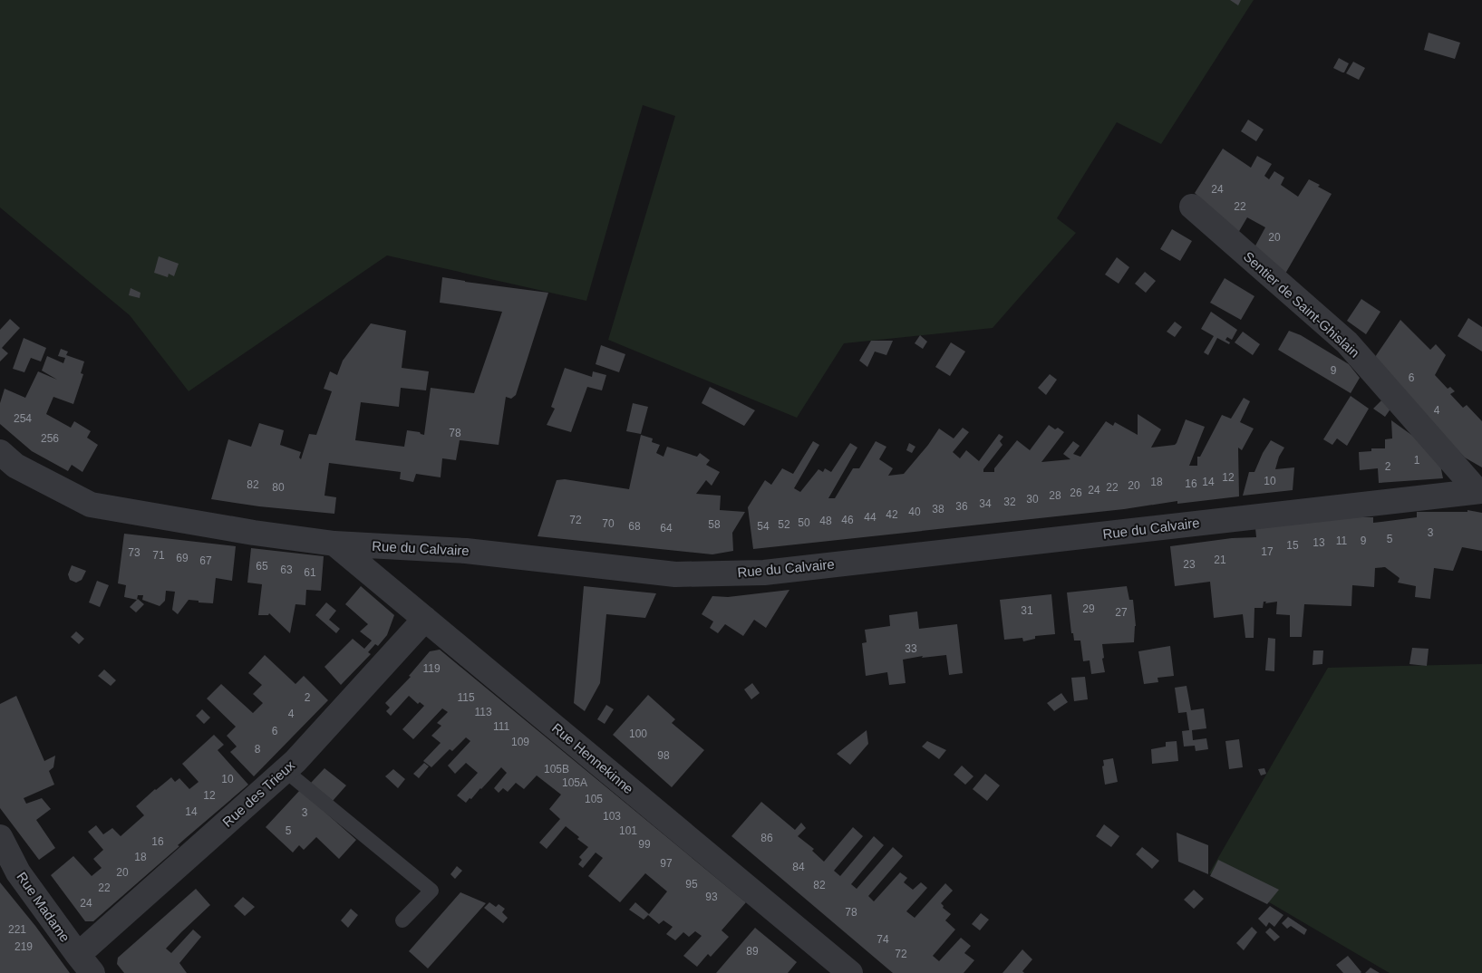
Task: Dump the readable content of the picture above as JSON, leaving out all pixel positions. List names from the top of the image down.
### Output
{
  "streets": {
    "street": [
      "Sentier de Saint-Ghislain",
      "Rue du Calvaire",
      "Rue Hennekinne",
      "Rue des Trieux",
      "Rue Madame"
    ]
  },
  "crossings": [
    ["Sentier de Saint-Ghislain", "Rue du Calvaire"],
    ["Rue du Calvaire", "Rue Hennekinne"],
    ["Rue Hennekinne", "Rue des Trieux"],
    ["Rue des Trieux", "Rue Madame"]
  ],
  "house_numbers": [
    "24",
    "22",
    "20",
    "9",
    "6",
    "4",
    "254",
    "78",
    "256",
    "1",
    "2",
    "12",
    "10",
    "18",
    "14",
    "16",
    "82",
    "20",
    "80",
    "22",
    "24",
    "26",
    "28",
    "30",
    "32",
    "34",
    "36",
    "38",
    "40",
    "42",
    "44",
    "72",
    "46",
    "48",
    "50",
    "70",
    "58",
    "52",
    "68",
    "54",
    "64",
    "3",
    "5",
    "11",
    "9",
    "13",
    "15",
    "17",
    "73",
    "71",
    "69",
    "21",
    "67",
    "23",
    "65",
    "63",
    "61",
    "29",
    "31",
    "27",
    "33",
    "119",
    "2",
    "115",
    "113",
    "4",
    "111",
    "6",
    "100",
    "109",
    "8",
    "98",
    "105B",
    "10",
    "105A",
    "12",
    "105",
    "14",
    "3",
    "103",
    "5",
    "101",
    "86",
    "16",
    "99",
    "18",
    "97",
    "84",
    "20",
    "95",
    "82",
    "22",
    "93",
    "24",
    "78",
    "221",
    "74",
    "219",
    "89",
    "72"
  ]
}
